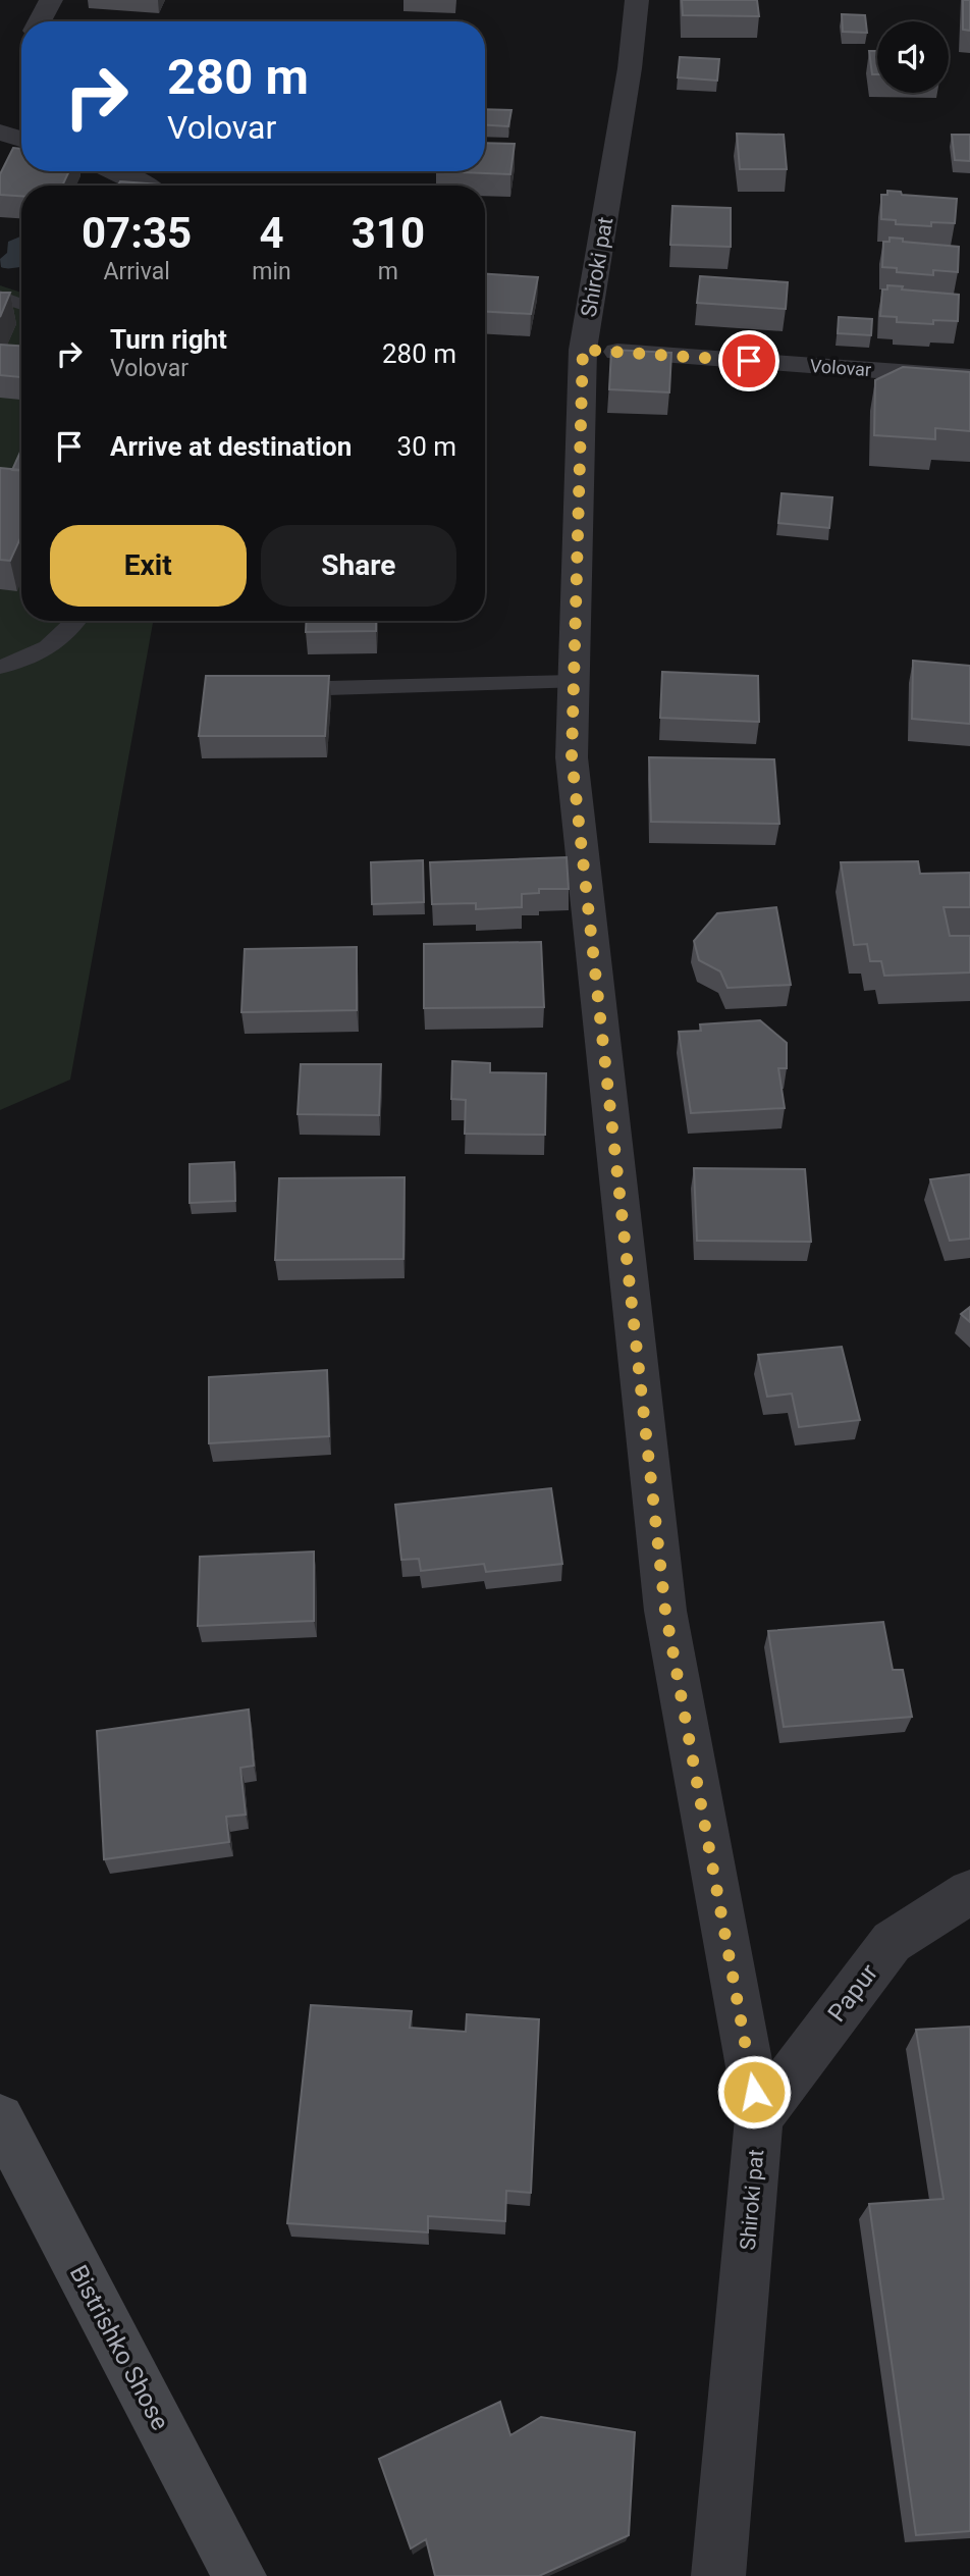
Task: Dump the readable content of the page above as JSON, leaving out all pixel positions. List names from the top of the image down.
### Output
{
  "streets": {
    "street": [
      "Shiroki pat",
      "Volovar",
      "Papur",
      "Bistrishko Shose"
    ]
  },
  "crossings": [
    ["Shiroki pat", "Volovar"],
    ["Shiroki pat", "Papur"]
  ],
  "page": {
    "turn": ["280 m", "Volovar"],
    "eta": [
      "07:35",
      "Arrival",
      "4",
      "min",
      "310",
      "m"
    ],
    "list": [
      {
        "name": "Turn right",
        "note": "Volovar",
        "value": "280 m"
      },
      {
        "name": "Arrive at destination",
        "value": "30 m"
      }
    ],
    "buttons": ["Exit", "Share"]
  }
}
